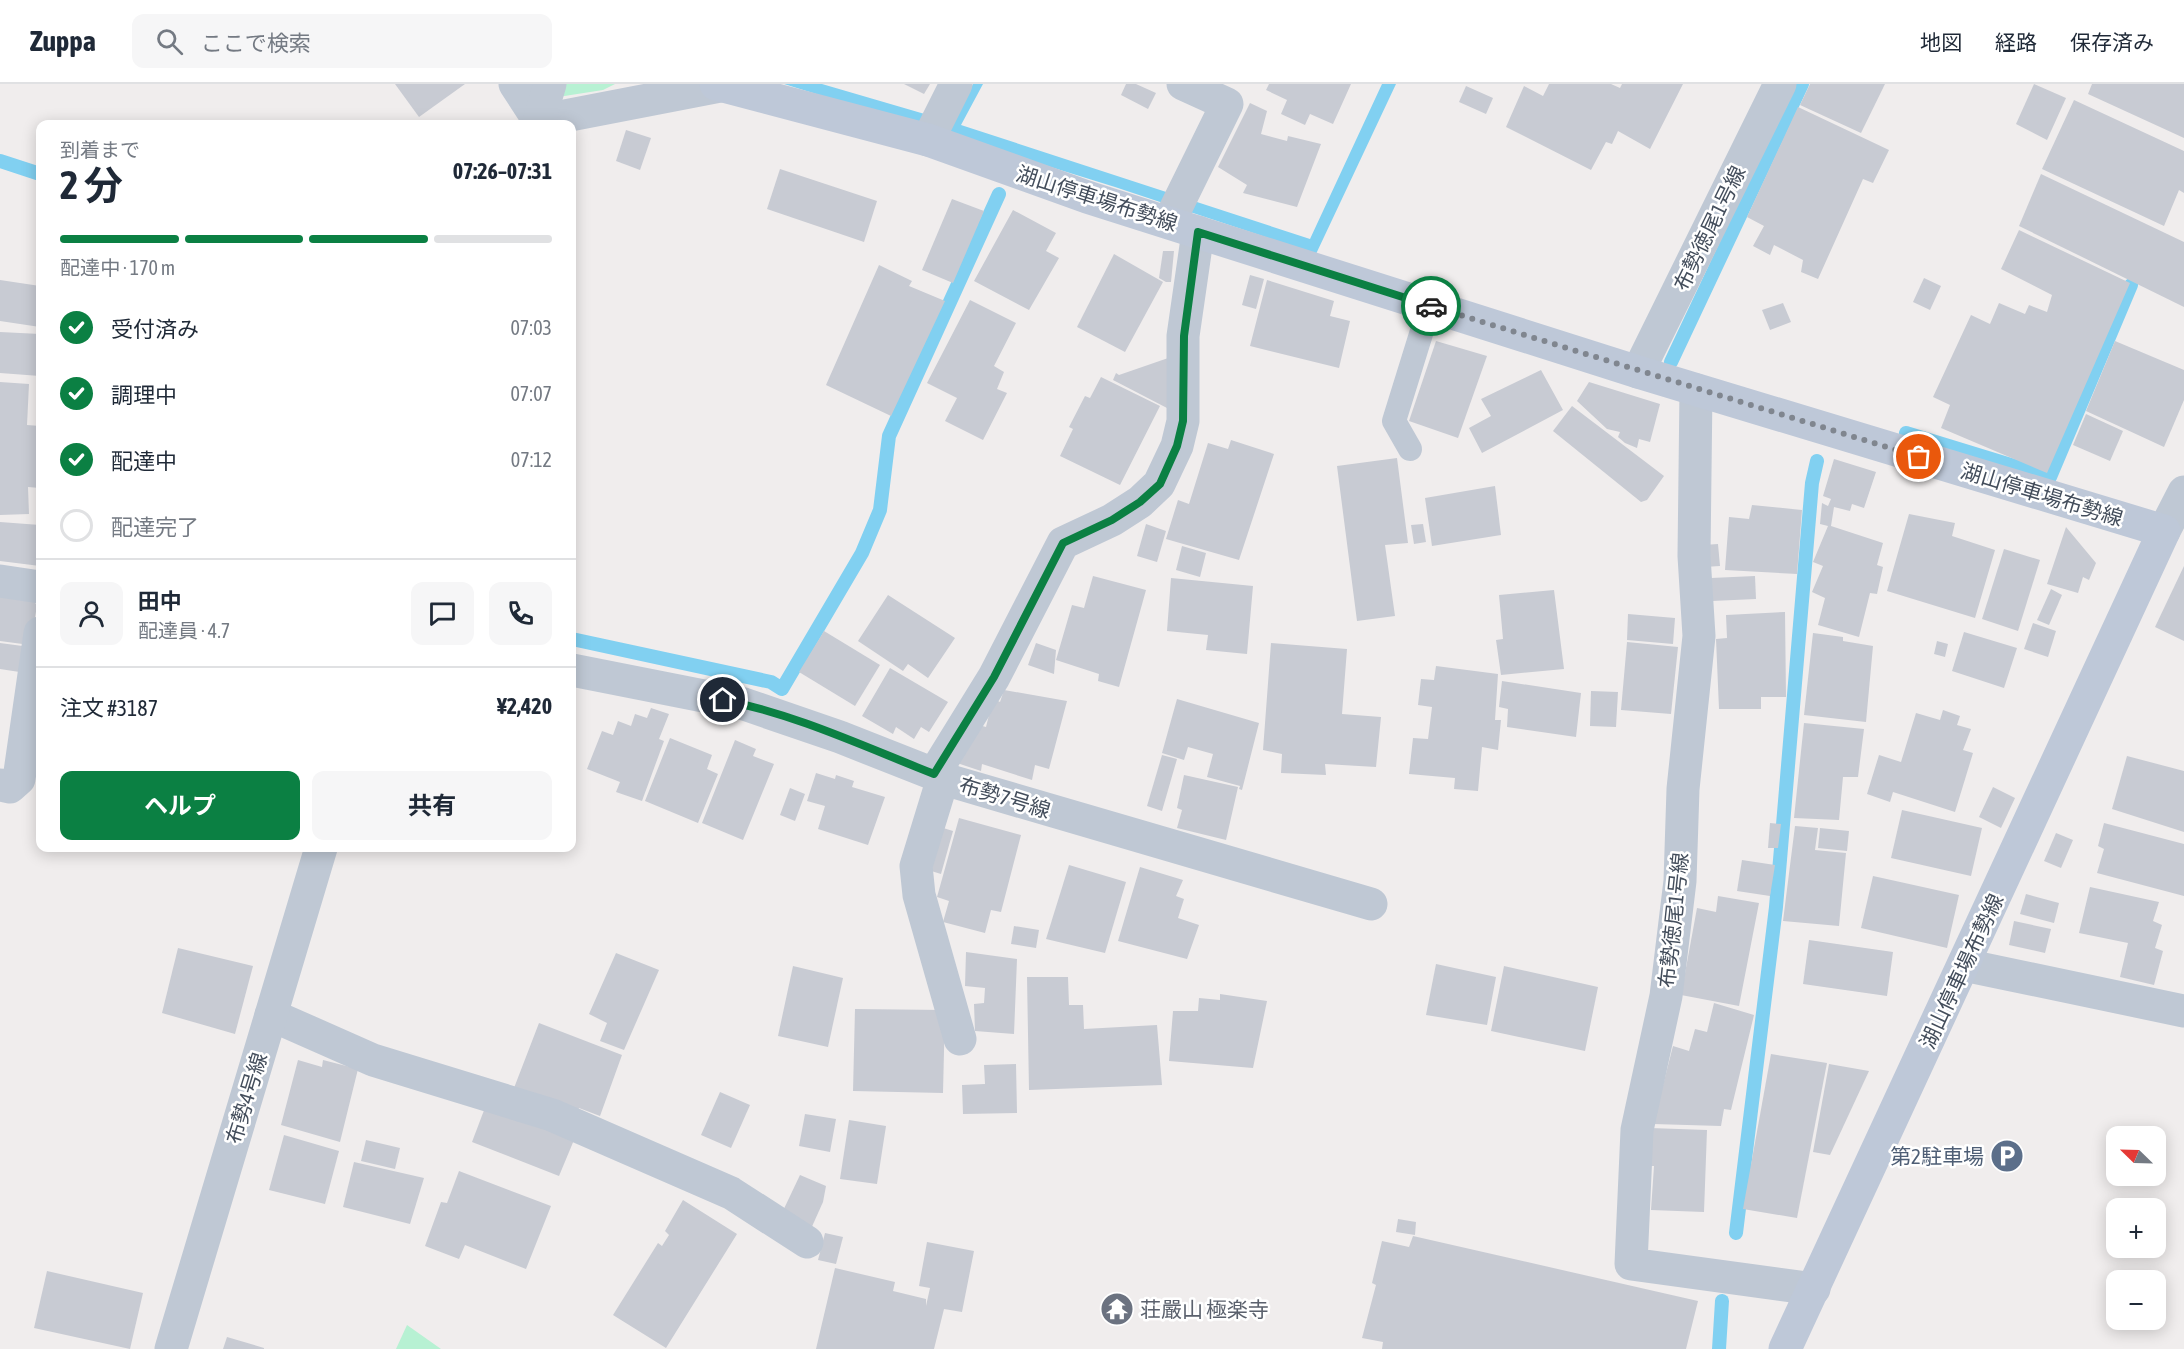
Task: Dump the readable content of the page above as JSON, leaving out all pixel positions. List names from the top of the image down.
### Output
{
  "streets": {
    "main road": ["湖山停車場布勢線"],
    "street": ["布勢徳尾1号線", "布勢7号線", "布勢4号線"]
  },
  "crossings": [
    ["湖山停車場布勢線", "布勢徳尾1号線"]
  ],
  "places": {
    "parking": ["第2駐車場"],
    "temple": ["荘嚴山 極楽寺"]
  },
  "north": "top left",
  "page": {
    "header": "Zuppa",
    "search": "ここで検索",
    "nav": ["地図", "経路", "保存済み"],
    "heading": ["2 分", "到着まで", "07:26–07:31"],
    "panel": [
      "田中",
      "配達員 · 4.7",
      "注文 #3187",
      "¥2,420"
    ],
    "bar": "配達中 · 170 m",
    "list": [
      ["受付済み", "07:03"],
      ["調理中", "07:07"],
      ["配達中", "07:12"],
      "配達完了"
    ],
    "buttons": ["ヘルプ", "共有"],
    "map_buttons": ["+", "−"]
  }
}
